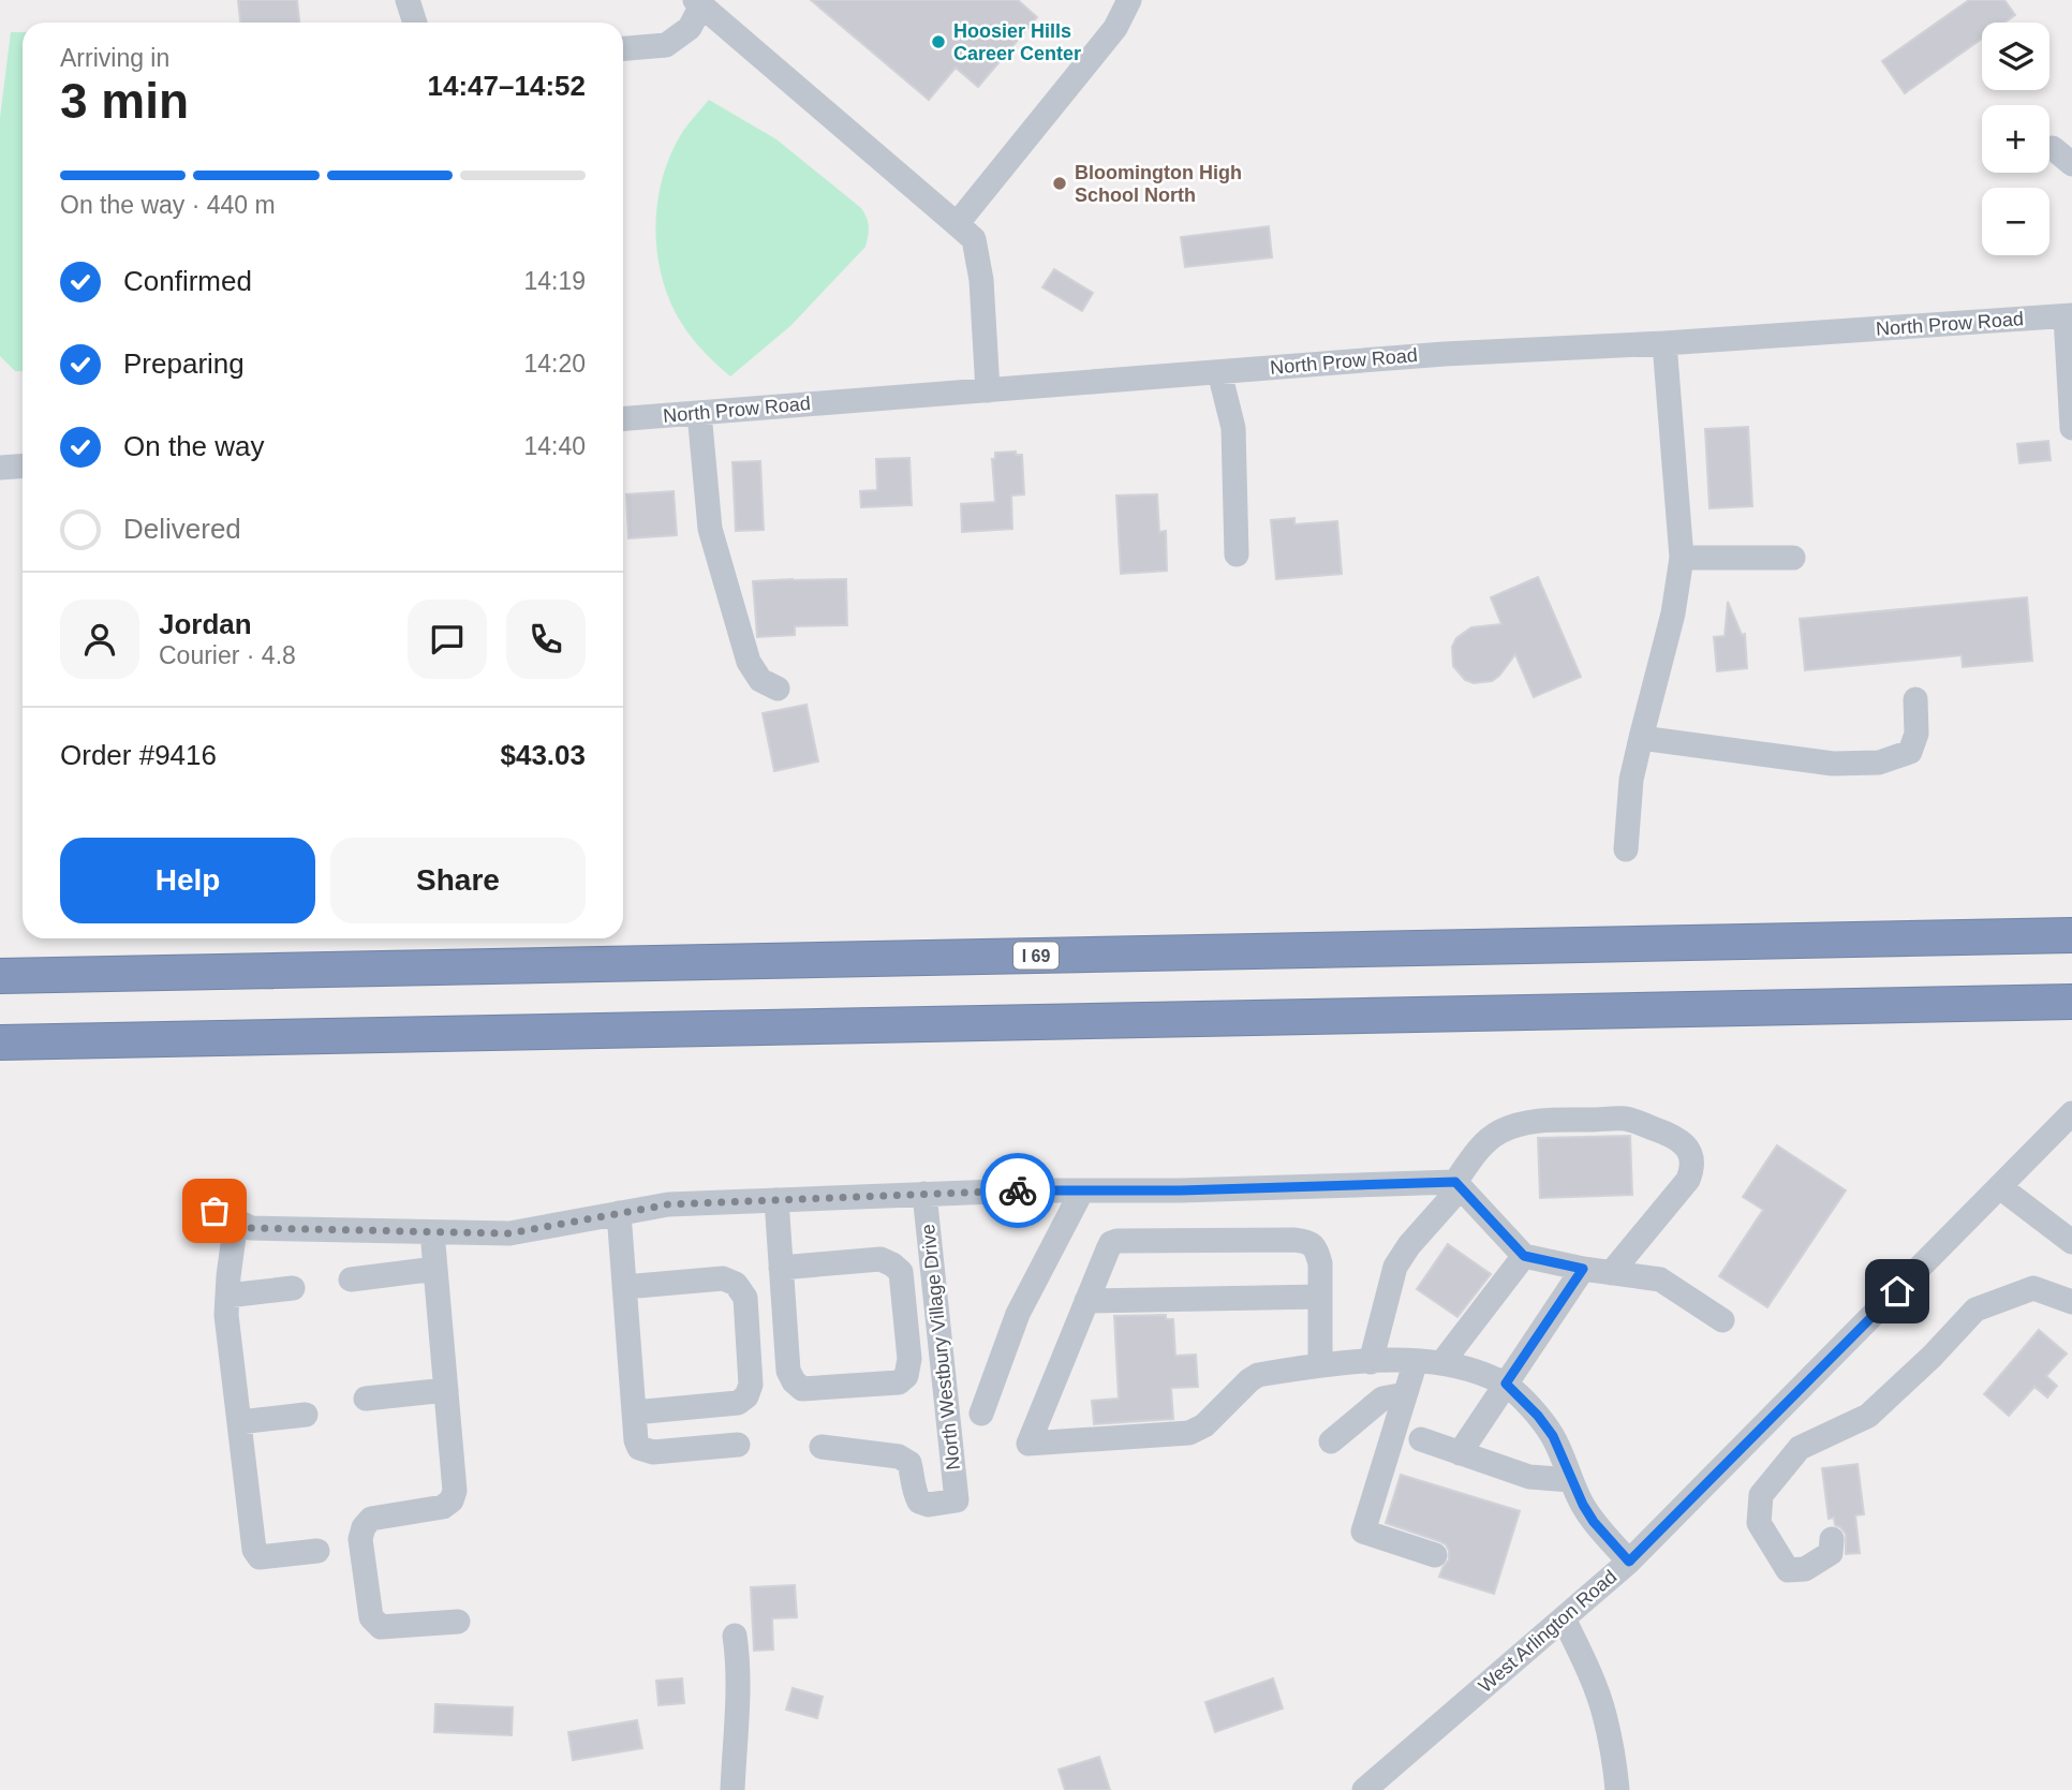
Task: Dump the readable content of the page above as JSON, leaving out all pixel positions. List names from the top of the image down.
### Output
{
  "streets": {
    "highway": ["I 69"],
    "street": ["North Prow Road", "North Westbury Village Drive", "West Arlington Road"]
  },
  "places": ["Hoosier Hills Career Center", "Bloomington High School North"],
  "page": {
    "map_buttons": ["+", "−"],
    "heading": ["3 min", "Arriving in", "14:47–14:52"],
    "panel": [
      "Jordan",
      "Courier · 4.8",
      "Order #9416",
      "$43.03"
    ],
    "bar": "On the way · 440 m",
    "list": [
      ["Confirmed", "14:19"],
      ["Preparing", "14:20"],
      ["On the way", "14:40"],
      "Delivered"
    ],
    "buttons": ["Help", "Share"]
  }
}
